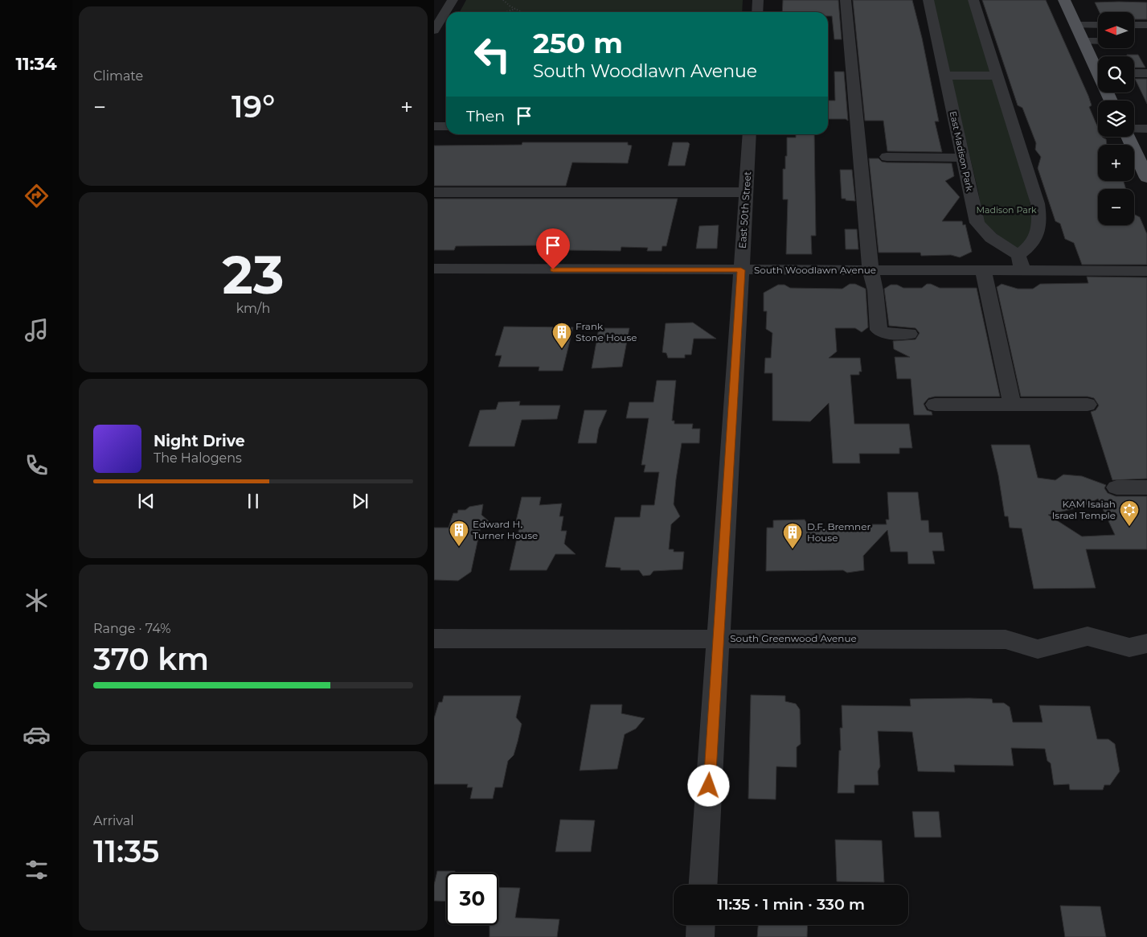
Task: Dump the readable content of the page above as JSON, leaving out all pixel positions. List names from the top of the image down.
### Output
{
  "streets": {
    "street": [
      "East Madison Park",
      "East 50th Street",
      "South Woodlawn Avenue",
      "South Greenwood Avenue"
    ]
  },
  "crossings": [
    ["East Madison Park", "South Woodlawn Avenue"],
    ["East 50th Street", "South Woodlawn Avenue"],
    ["East 50th Street", "South Greenwood Avenue"]
  ],
  "parks": ["Madison Park"],
  "places": {
    "building": ["Frank Stone House", "Edward H. Turner House", "D.F. Bremner House"],
    "synagogue": ["KAM Isaiah Israel Temple"]
  },
  "north": "left",
  "page": {
    "tabs": "11:34",
    "tile": [
      "Climate",
      ["23", "km/h"],
      ["Range · 74%", "370 km"],
      ["Arrival", "11:35"]
    ],
    "map_buttons": ["+", "−"],
    "turn": ["250 m", "South Woodlawn Avenue"],
    "heat": ["−", "19°", "+"],
    "then": "Then",
    "song": ["Night Drive", "The Halogens"],
    "limit": "30",
    "trip": "11:35 · 1 min · 330 m"
  }
}
